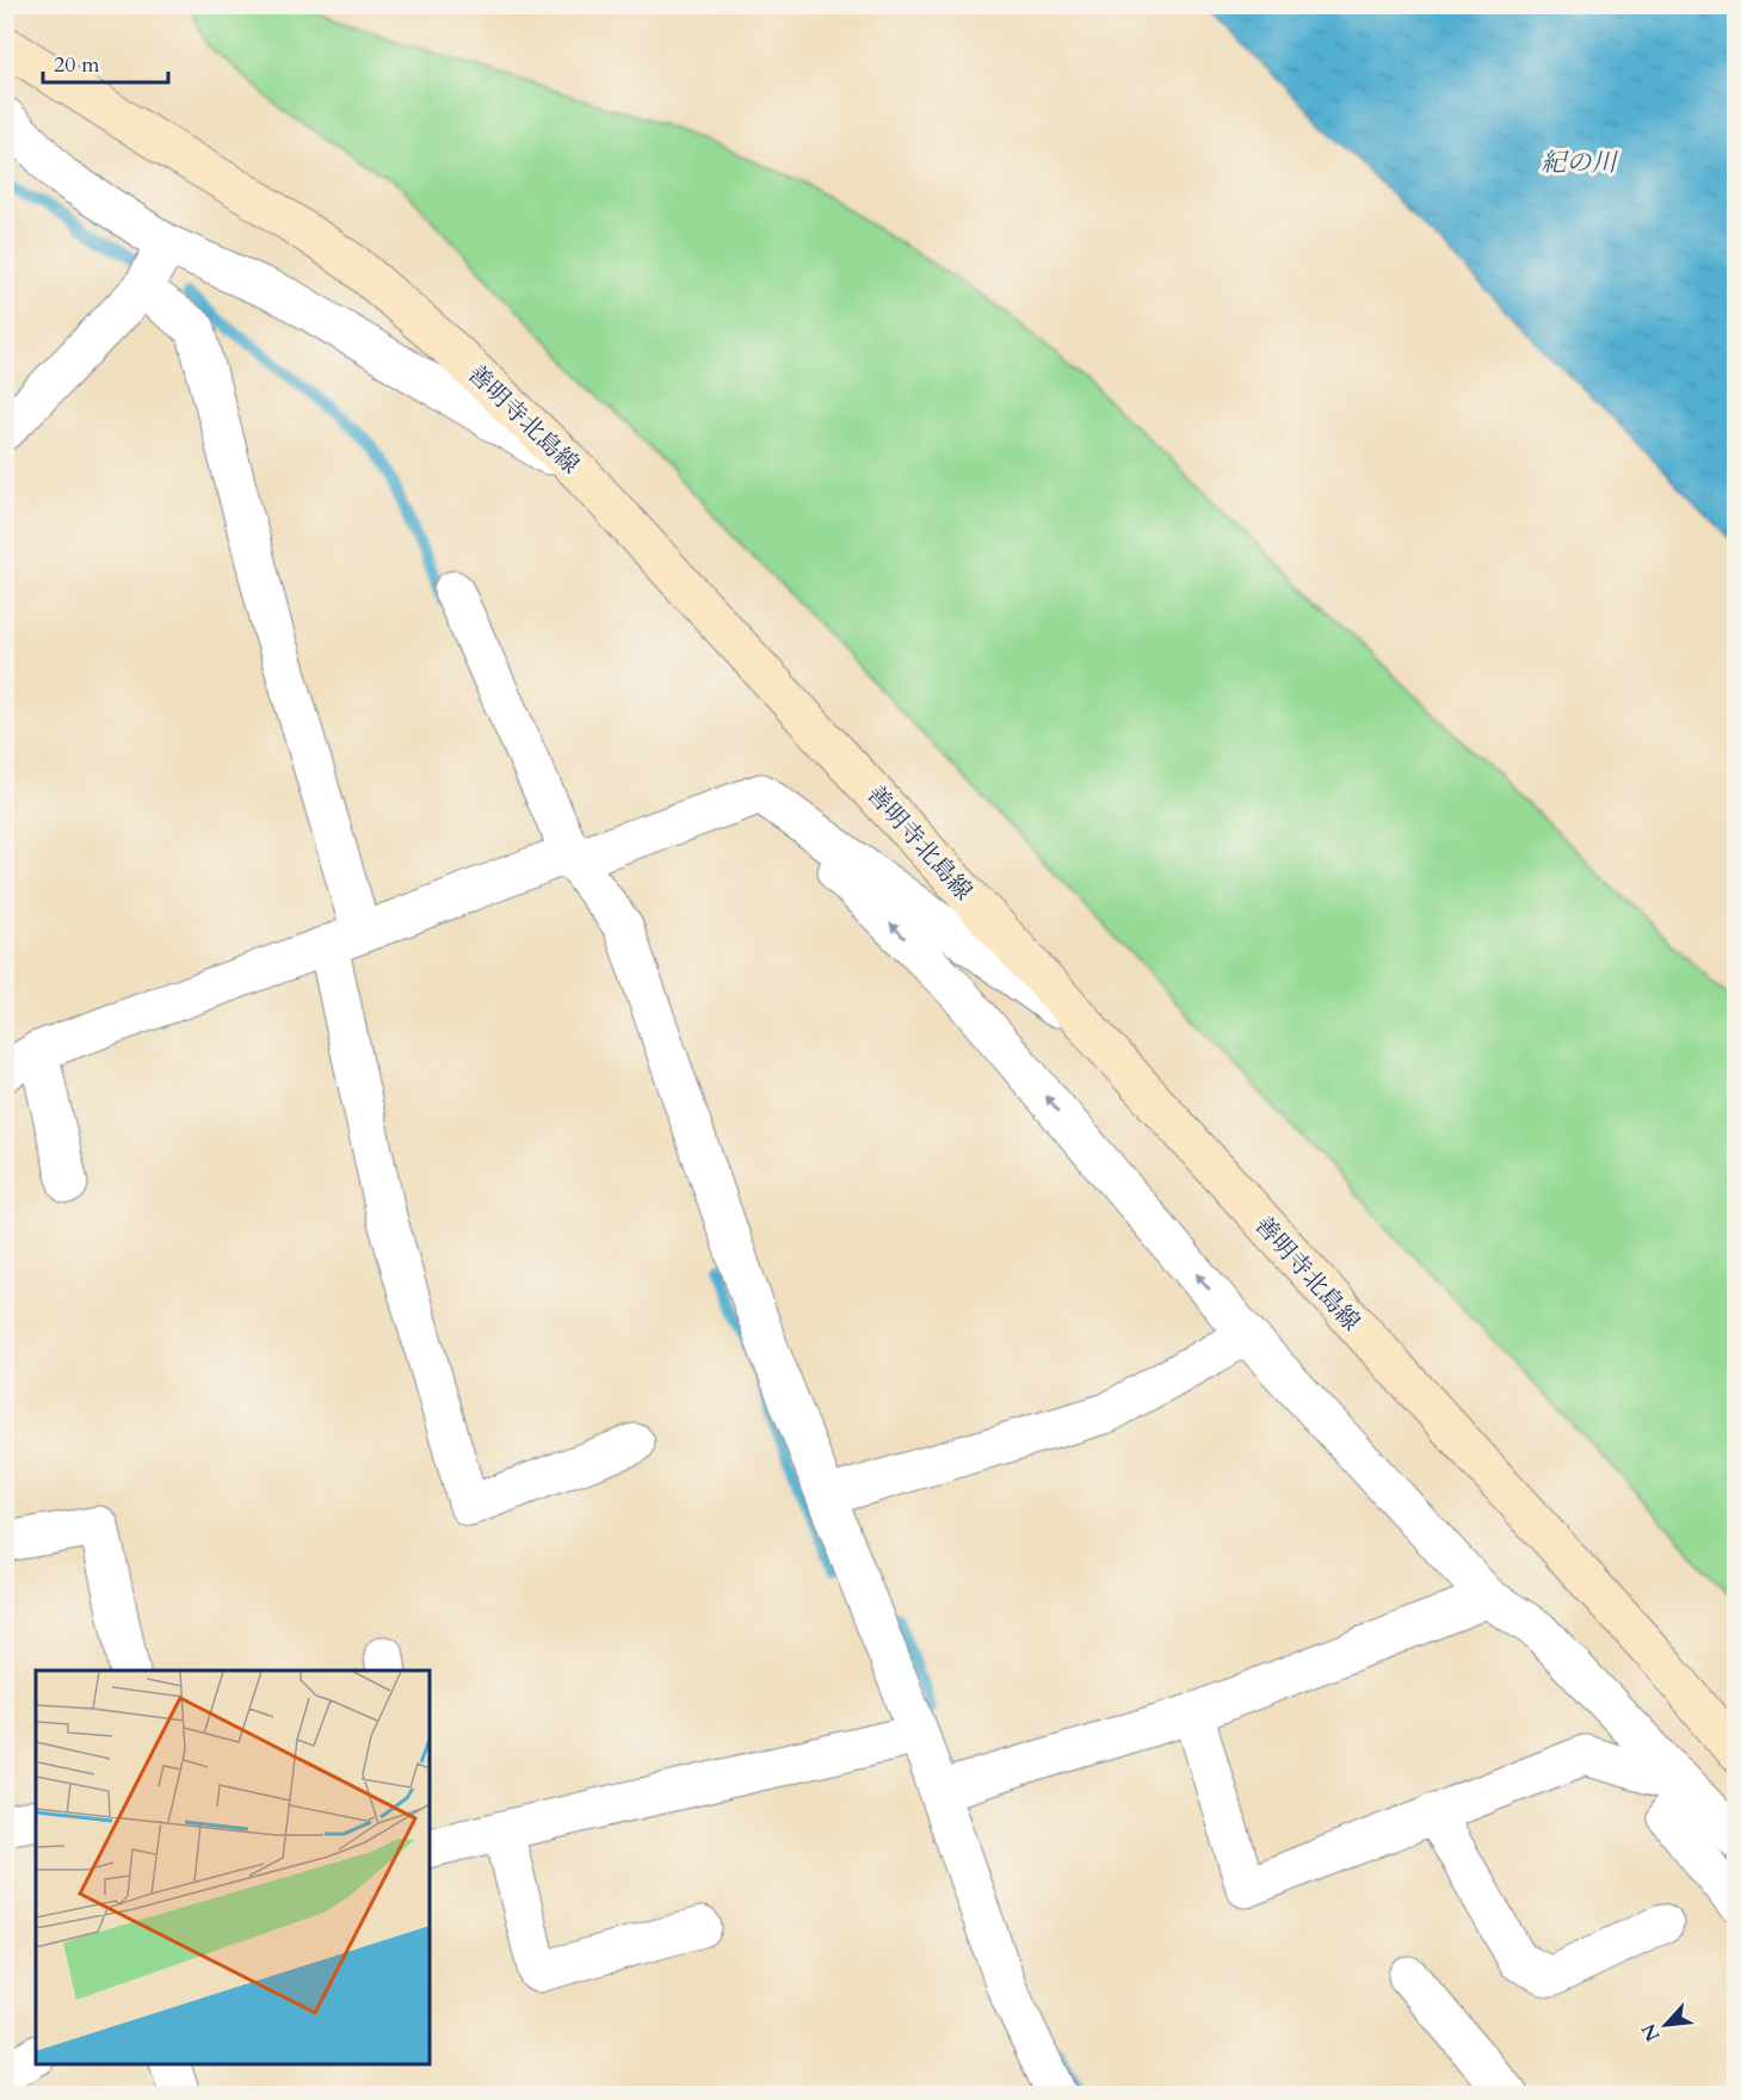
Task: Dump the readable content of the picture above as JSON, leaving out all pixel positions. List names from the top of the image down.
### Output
{
  "streets": {
    "main road": ["善明寺北島線"]
  },
  "water": ["紀の川"],
  "scale_bar": "20 m",
  "north": "bottom left"
}
